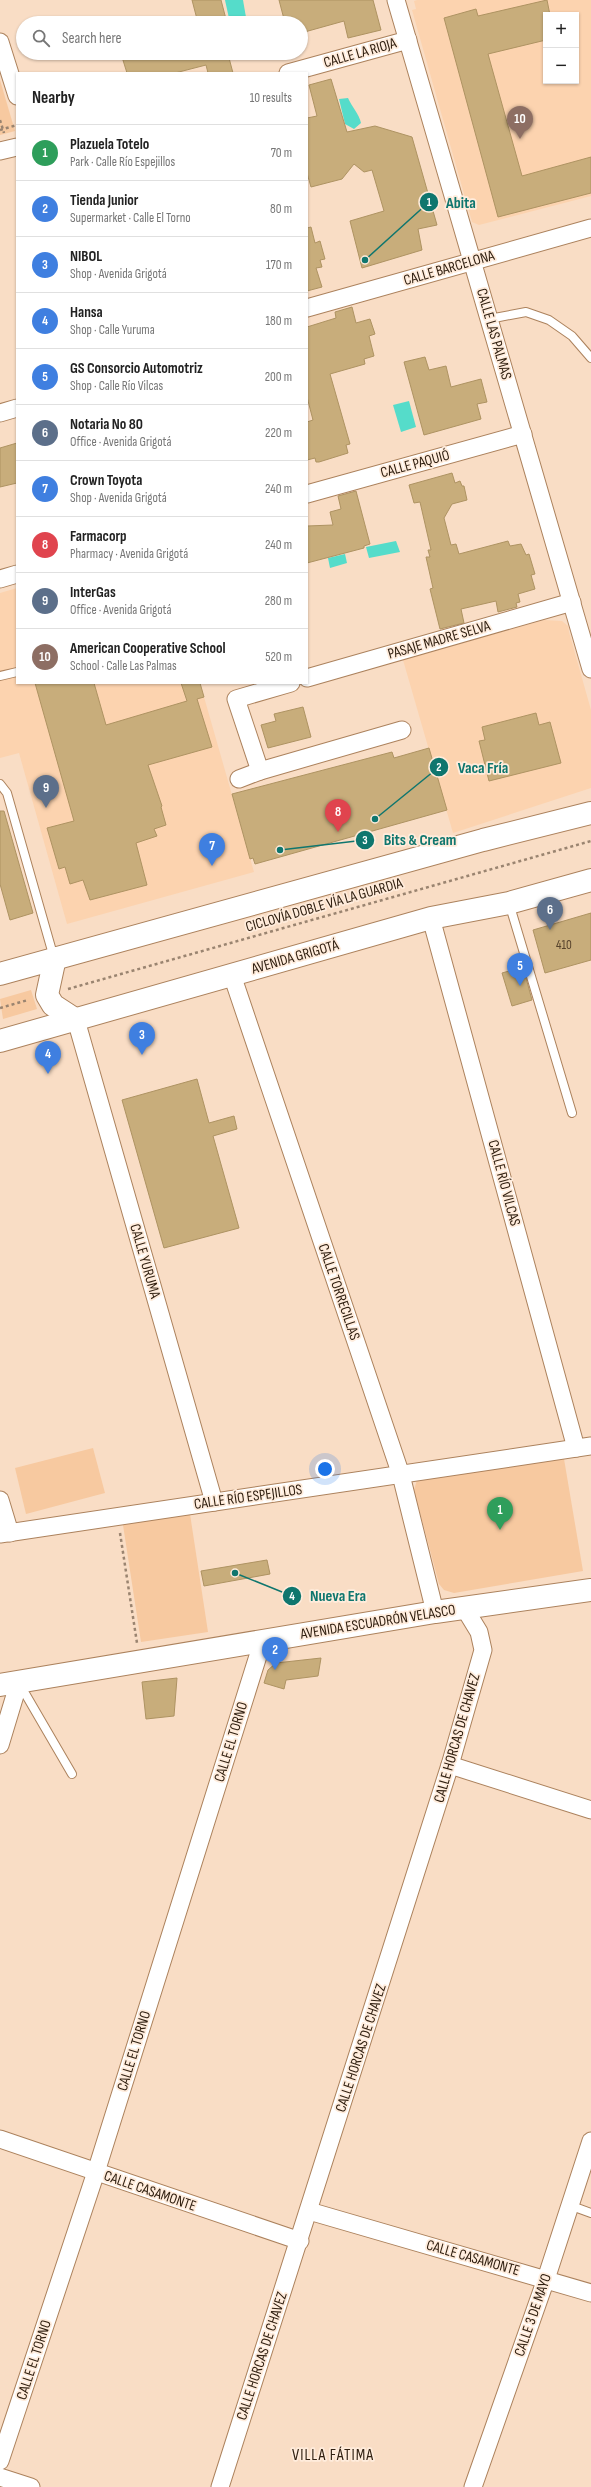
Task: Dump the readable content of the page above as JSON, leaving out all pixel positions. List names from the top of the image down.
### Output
{
  "streets": {
    "main road": ["AVENIDA GRIGOTÁ", "AVENIDA ESCUADRÓN VELASCO"],
    "street": [
      "CALLE LA RIOJA",
      "CALLE BARCELONA",
      "CALLE LAS PALMAS",
      "CALLE PAQUIÓ",
      "PASAJE MADRE SELVA",
      "CALLE RÍO VILCAS",
      "CALLE YURUMA",
      "CALLE TORRECILLAS",
      "CALLE RÍO ESPEJILLOS",
      "CALLE HORCAS DE CHAVEZ",
      "CALLE EL TORNO",
      "CALLE CASAMONTE",
      "CALLE 3 DE MAYO"
    ],
    "path": ["CICLOVÍA DOBLE VÍA LA GUARDIA"]
  },
  "crossings": [
    ["CALLE LA RIOJA", "CALLE LAS PALMAS"],
    ["CALLE BARCELONA", "CALLE LAS PALMAS"],
    ["CALLE LAS PALMAS", "CALLE PAQUIÓ"],
    ["CALLE LAS PALMAS", "PASAJE MADRE SELVA"],
    ["AVENIDA GRIGOTÁ", "CALLE RÍO VILCAS"],
    ["AVENIDA GRIGOTÁ", "CALLE YURUMA"],
    ["AVENIDA GRIGOTÁ", "CALLE TORRECILLAS"],
    ["CALLE RÍO VILCAS", "CALLE RÍO ESPEJILLOS"],
    ["CALLE YURUMA", "CALLE RÍO ESPEJILLOS"],
    ["CALLE TORRECILLAS", "CALLE RÍO ESPEJILLOS"],
    ["CALLE TORRECILLAS", "AVENIDA ESCUADRÓN VELASCO"],
    ["AVENIDA ESCUADRÓN VELASCO", "CALLE HORCAS DE CHAVEZ"],
    ["AVENIDA ESCUADRÓN VELASCO", "CALLE EL TORNO"],
    ["CALLE HORCAS DE CHAVEZ", "CALLE CASAMONTE"],
    ["CALLE EL TORNO", "CALLE CASAMONTE"],
    ["CALLE CASAMONTE", "CALLE 3 DE MAYO"]
  ],
  "districts": ["VILLA FÁTIMA"],
  "places": [
    "Abita",
    "Vaca Fría",
    "Bits & Cream",
    "Nueva Era"
  ],
  "house_numbers": ["410"],
  "page": {
    "map_buttons": ["+", "−"],
    "search": "Search here",
    "heading": ["Nearby", "10 results"],
    "pins": [
      "10",
      "9",
      "8",
      "7",
      "6",
      "5",
      "3",
      "4",
      "1",
      "2"
    ],
    "list": [
      {
        "mark": "1",
        "name": "Plazuela Totelo",
        "note": "Park · Calle Río Espejillos",
        "value": "70 m"
      },
      {
        "mark": "2",
        "name": "Tienda Junior",
        "note": "Supermarket · Calle El Torno",
        "value": "80 m"
      },
      {
        "mark": "3",
        "name": "NIBOL",
        "note": "Shop · Avenida Grigotá",
        "value": "170 m"
      },
      {
        "mark": "4",
        "name": "Hansa",
        "note": "Shop · Calle Yuruma",
        "value": "180 m"
      },
      {
        "mark": "5",
        "name": "GS Consorcio Automotriz",
        "note": "Shop · Calle Río Vilcas",
        "value": "200 m"
      },
      {
        "mark": "6",
        "name": "Notaria No 80",
        "note": "Office · Avenida Grigotá",
        "value": "220 m"
      },
      {
        "mark": "7",
        "name": "Crown Toyota",
        "note": "Shop · Avenida Grigotá",
        "value": "240 m"
      },
      {
        "mark": "8",
        "name": "Farmacorp",
        "note": "Pharmacy · Avenida Grigotá",
        "value": "240 m"
      },
      {
        "mark": "9",
        "name": "InterGas",
        "note": "Office · Avenida Grigotá",
        "value": "280 m"
      },
      {
        "mark": "10",
        "name": "American Cooperative School",
        "note": "School · Calle Las Palmas",
        "value": "520 m"
      }
    ]
  }
}
